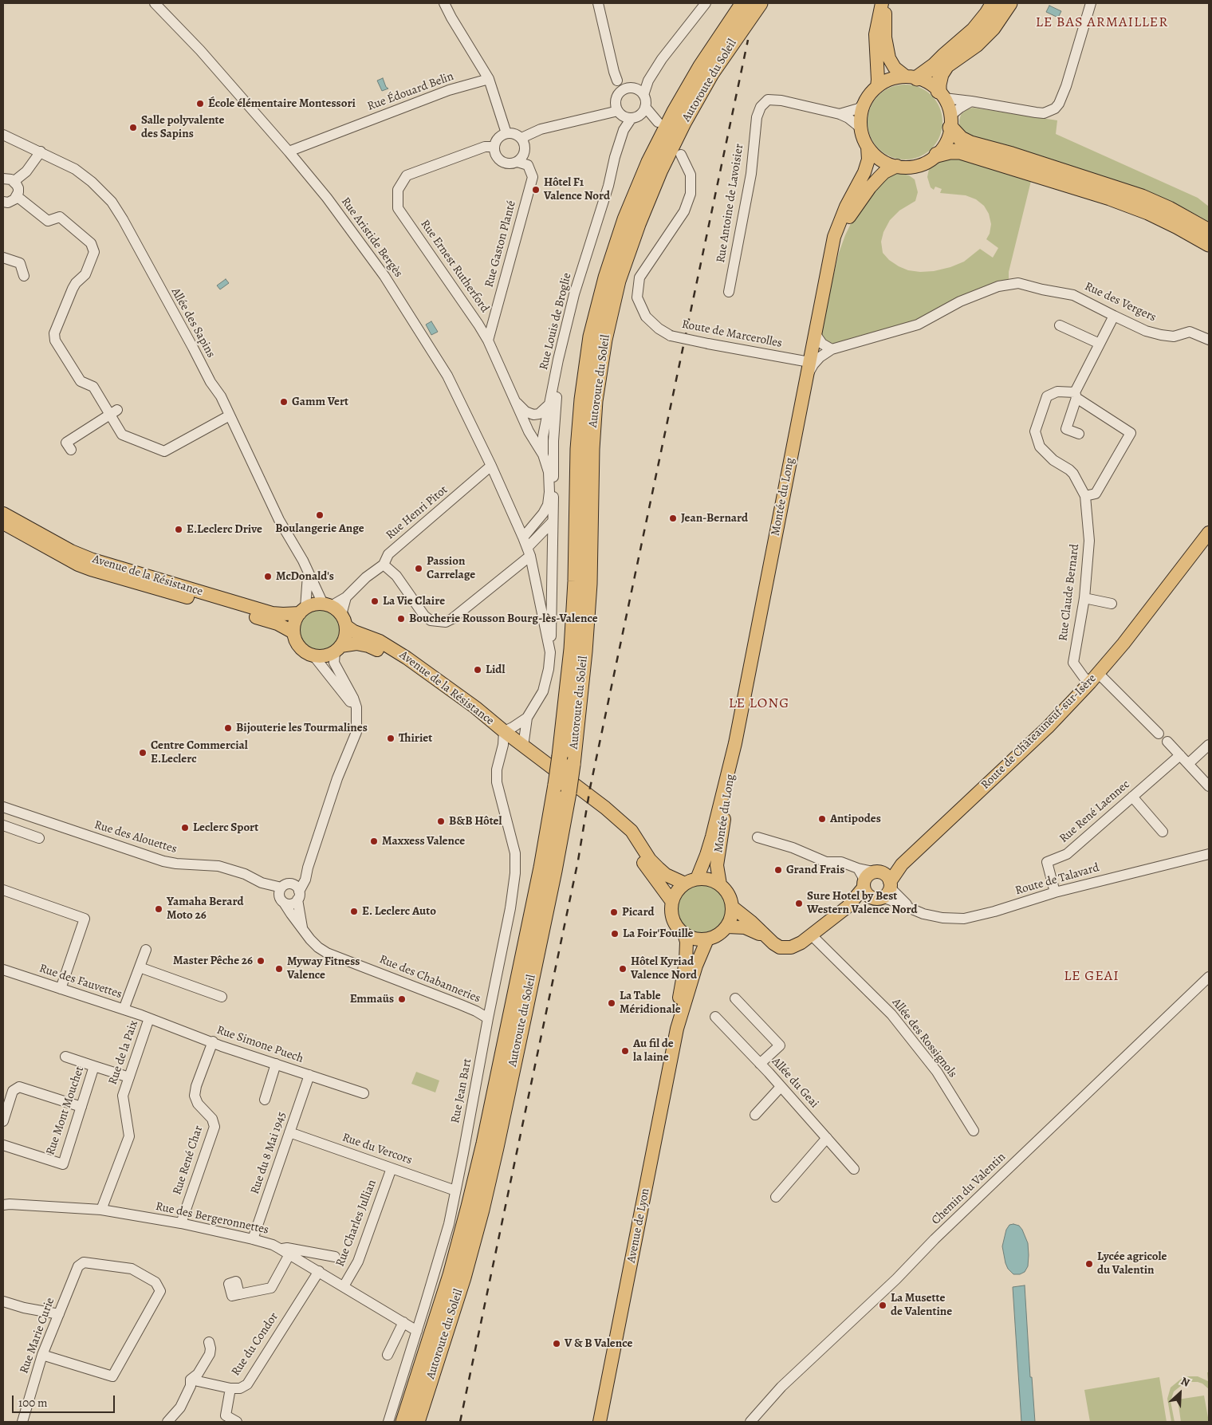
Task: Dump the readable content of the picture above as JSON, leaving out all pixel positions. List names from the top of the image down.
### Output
{
  "streets": {
    "highway": ["Autoroute du Soleil"],
    "main road": [
      "Montée du Long",
      "Avenue de la Résistance",
      "Route de Châteauneuf-sur-Isère",
      "Avenue de Lyon"
    ],
    "street": [
      "Rue Édouard Belin",
      "Rue Antoine de Lavoisier",
      "Rue Aristide Bergès",
      "Rue Gaston Planté",
      "Rue Ernest Rutherford",
      "Rue des Vergers",
      "Rue Louis de Broglie",
      "Allée des Sapins",
      "Route de Marcerolles",
      "Rue Henri Pitot",
      "Rue Claude Bernard",
      "Rue René Laennec",
      "Rue des Alouettes",
      "Route de Talavard",
      "Rue des Chabanneries",
      "Rue des Fauvettes",
      "Allée des Rossignols",
      "Rue Simone Puech",
      "Rue de la Paix",
      "Allée du Geai",
      "Rue Jean Bart",
      "Rue Mont Mouchet",
      "Rue du Vercors",
      "Rue du 8 Mai 1945",
      "Rue René Char",
      "Chemin du Valentin",
      "Rue des Bergeronnettes",
      "Rue Charles Jullian",
      "Rue Marie Curie",
      "Rue du Condor"
    ]
  },
  "crossings": [
    ["Rue Édouard Belin", "Rue Aristide Bergès"],
    ["Rue Antoine de Lavoisier", "Montée du Long"],
    ["Rue Aristide Bergès", "Rue Henri Pitot"],
    ["Rue Gaston Planté", "Rue Ernest Rutherford"],
    ["Rue Ernest Rutherford", "Rue Louis de Broglie"],
    ["Allée des Sapins", "Rue Henri Pitot"],
    ["Allée des Sapins", "Avenue de la Résistance"],
    ["Route de Marcerolles", "Montée du Long"],
    ["Montée du Long", "Avenue de la Résistance"],
    ["Montée du Long", "Avenue de Lyon"],
    ["Rue Henri Pitot", "Avenue de la Résistance"],
    ["Avenue de la Résistance", "Rue Jean Bart"],
    ["Avenue de la Résistance", "Avenue de Lyon"],
    ["Rue Claude Bernard", "Route de Châteauneuf-sur-Isère"],
    ["Route de Châteauneuf-sur-Isère", "Route de Talavard"],
    ["Rue René Laennec", "Route de Talavard"],
    ["Rue des Alouettes", "Rue des Chabanneries"],
    ["Rue des Chabanneries", "Rue Jean Bart"],
    ["Rue des Fauvettes", "Rue Simone Puech"],
    ["Rue des Fauvettes", "Rue de la Paix"],
    ["Rue Simone Puech", "Rue de la Paix"],
    ["Rue Simone Puech", "Rue du 8 Mai 1945"],
    ["Rue Simone Puech", "Rue René Char"],
    ["Rue de la Paix", "Rue Mont Mouchet"],
    ["Rue de la Paix", "Rue des Bergeronnettes"],
    ["Rue Jean Bart", "Rue du Vercors"],
    ["Rue Jean Bart", "Rue des Bergeronnettes"],
    ["Rue du Vercors", "Rue du 8 Mai 1945"],
    ["Rue du Vercors", "Rue Charles Jullian"],
    ["Rue du 8 Mai 1945", "Rue des Bergeronnettes"],
    ["Rue René Char", "Rue des Bergeronnettes"],
    ["Rue des Bergeronnettes", "Rue Charles Jullian"],
    ["Rue des Bergeronnettes", "Rue du Condor"]
  ],
  "districts": ["LE BAS ARMAILLER", "LE LONG", "LE GEAI"],
  "places": [
    "École élémentaire Montessori",
    "Salle polyvalente des Sapins",
    "Hôtel F1 Valence Nord",
    "Gamm Vert",
    "Boulangerie Ange",
    "Jean-Bernard",
    "E.Leclerc Drive",
    "Passion Carrelage",
    "McDonald's",
    "La Vie Claire",
    "Boucherie Rousson Bourg-lès-Valence",
    "Lidl",
    "Bijouterie les Tourmalines",
    "Thiriet",
    "Centre Commercial E.Leclerc",
    "Antipodes",
    "B&B Hôtel",
    "Leclerc Sport",
    "Maxxess Valence",
    "Grand Frais",
    "Sure Hotel by Best Western Valence Nord",
    "Yamaha Berard Moto 26",
    "E. Leclerc Auto",
    "Picard",
    "La Foir'Fouille",
    "Master Pêche 26",
    "Myway Fitness Valence",
    "Hôtel Kyriad Valence Nord",
    "Emmaüs",
    "La Table Méridionale",
    "Au fil de la laine",
    "Lycée agricole du Valentin",
    "La Musette de Valentine",
    "V & B Valence"
  ],
  "scale_bar": "100 m",
  "north": "top right"
}
